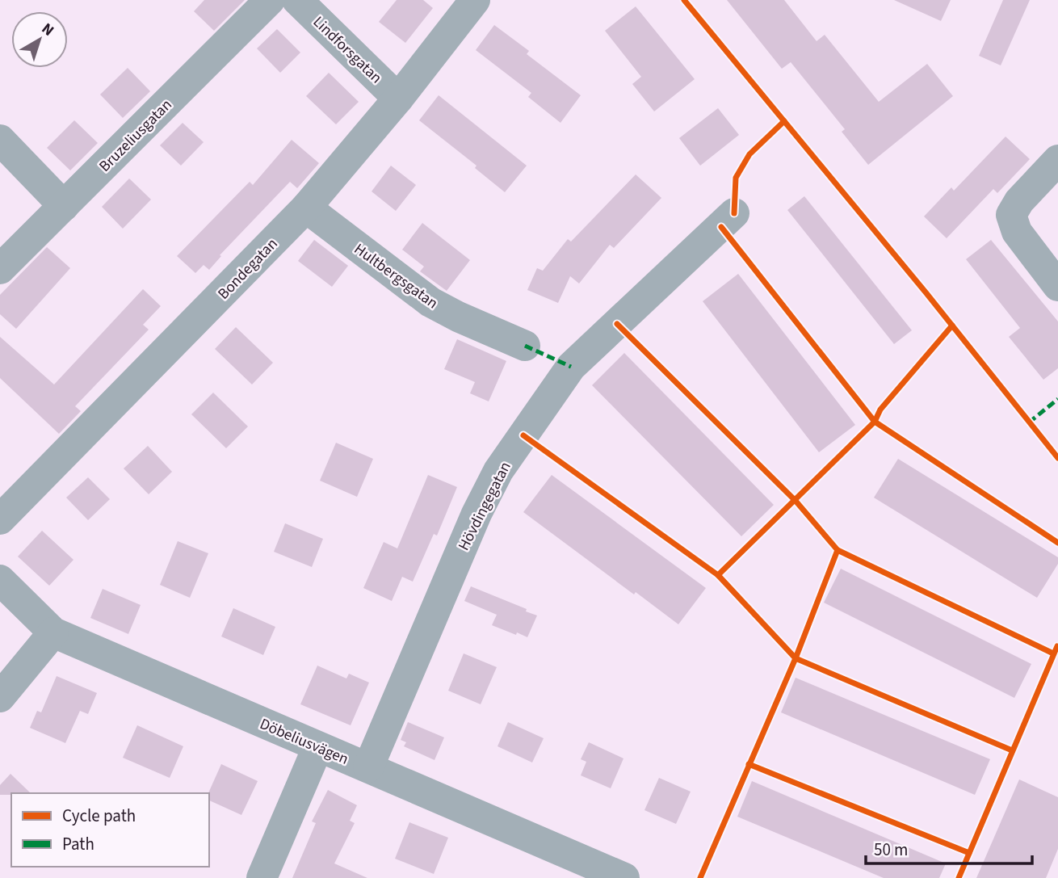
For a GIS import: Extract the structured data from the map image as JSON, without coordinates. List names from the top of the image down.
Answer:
{
  "streets": {
    "street": [
      "Lindforsgatan",
      "Bruzeliusgatan",
      "Bondegatan",
      "Hultbergsgatan",
      "Hövdingegatan",
      "Döbeliusvägen"
    ]
  },
  "crossings": [
    ["Lindforsgatan", "Bondegatan"],
    ["Bondegatan", "Hultbergsgatan"],
    ["Hövdingegatan", "Döbeliusvägen"]
  ],
  "legend": ["Cycle path", "Path"],
  "scale_bar": "50 m",
  "north": "top right"
}
